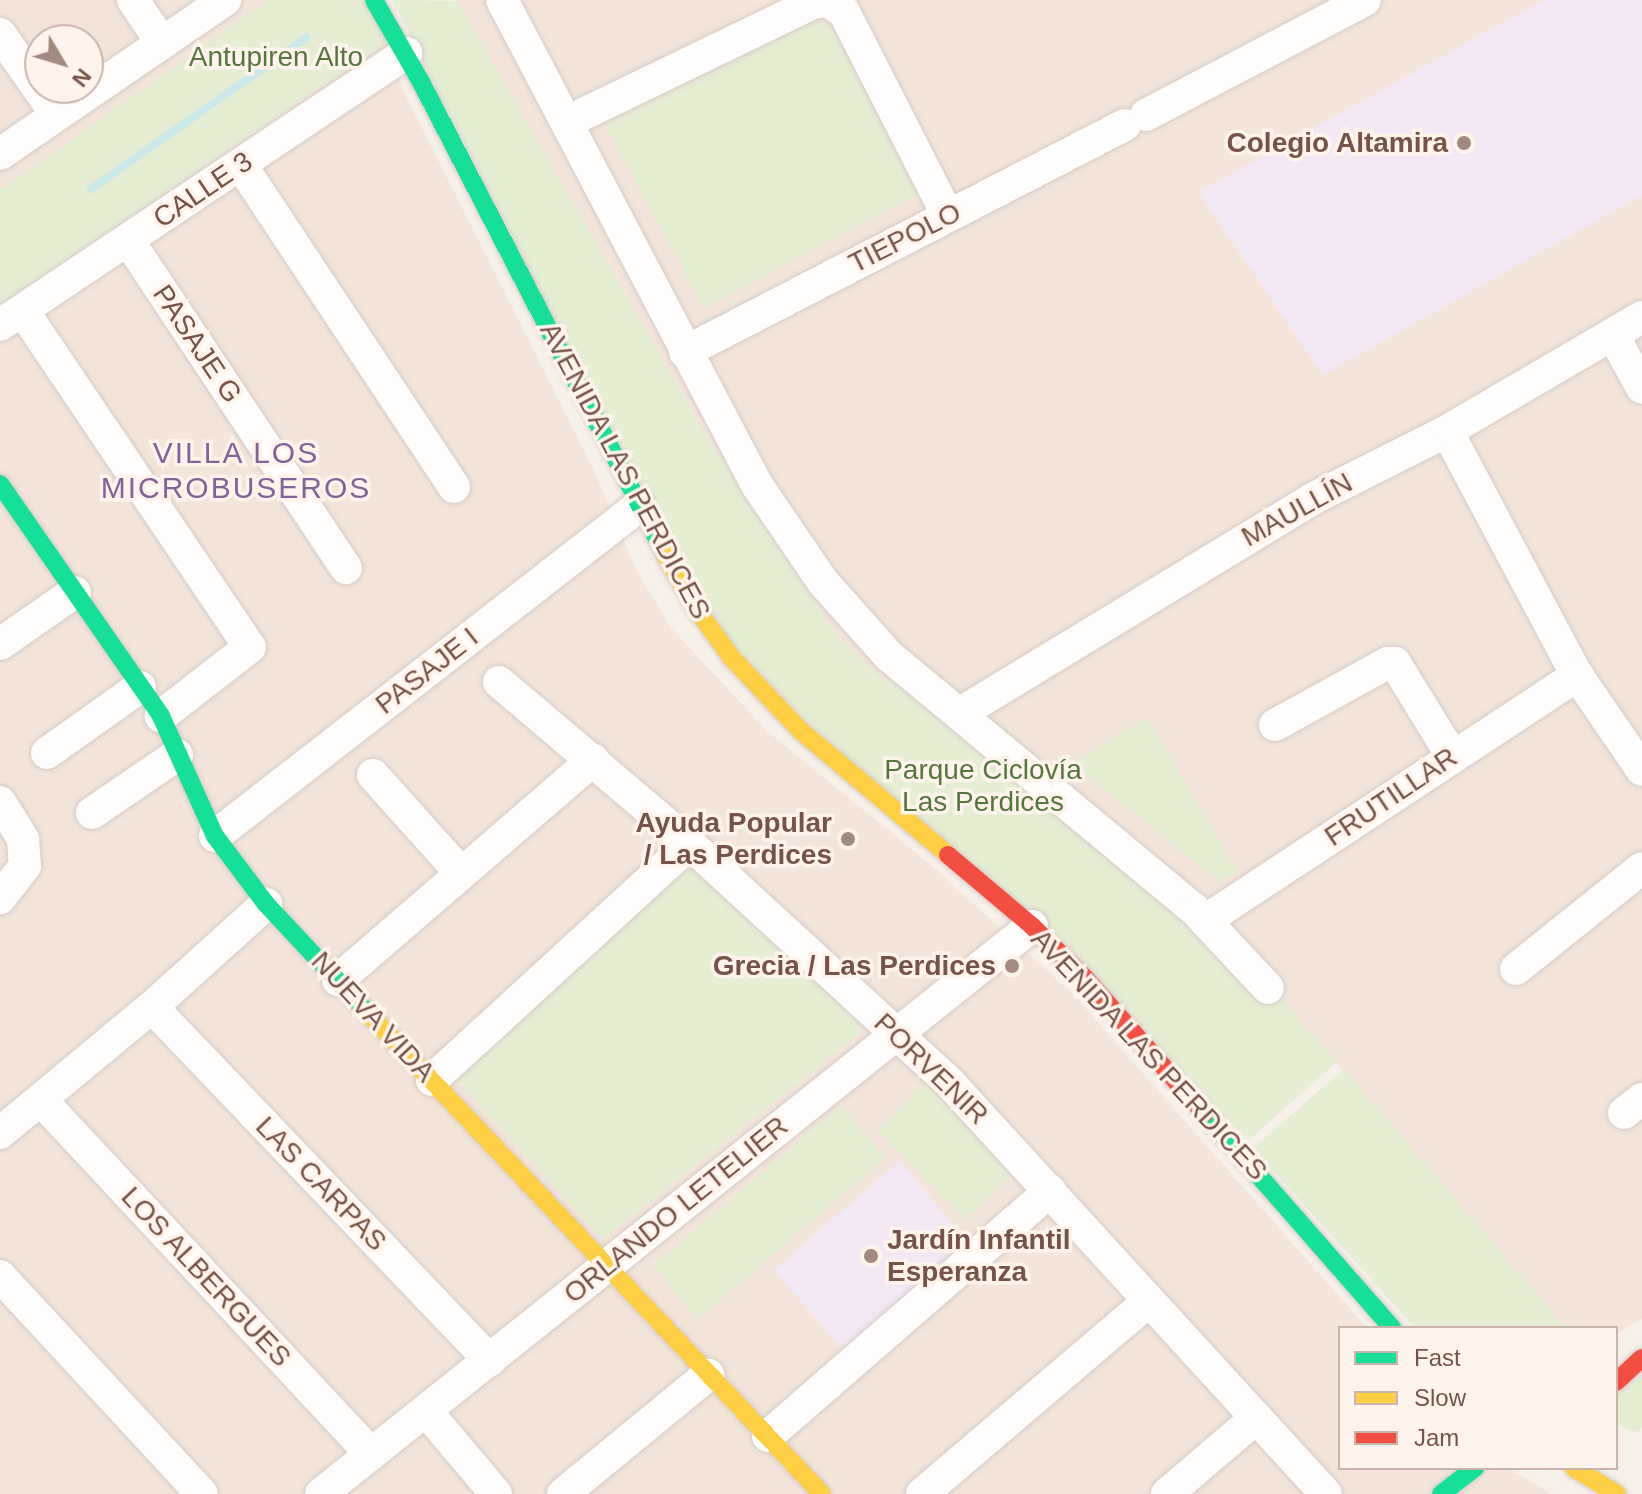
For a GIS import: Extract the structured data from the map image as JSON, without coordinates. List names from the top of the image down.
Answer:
{
  "streets": {
    "street": [
      "CALLE 3",
      "TIEPOLO",
      "PASAJE G",
      "AVENIDA LAS PERDICES",
      "MAULLÍN",
      "PASAJE I",
      "FRUTILLAR",
      "NUEVA VIDA",
      "PORVENIR",
      "LAS CARPAS",
      "ORLANDO LETELIER",
      "LOS ALBERGUES"
    ]
  },
  "crossings": [
    ["CALLE 3", "PASAJE G"],
    ["CALLE 3", "AVENIDA LAS PERDICES"],
    ["AVENIDA LAS PERDICES", "PASAJE I"],
    ["AVENIDA LAS PERDICES", "ORLANDO LETELIER"],
    ["PASAJE I", "NUEVA VIDA"],
    ["NUEVA VIDA", "ORLANDO LETELIER"],
    ["PORVENIR", "ORLANDO LETELIER"],
    ["LAS CARPAS", "ORLANDO LETELIER"],
    ["ORLANDO LETELIER", "LOS ALBERGUES"]
  ],
  "districts": ["VILLA LOS MICROBUSEROS"],
  "parks": ["Antupiren Alto", "Parque Ciclovía Las Perdices"],
  "places": [
    "Colegio Altamira",
    "Ayuda Popular / Las Perdices",
    "Grecia / Las Perdices",
    "Jardín Infantil Esperanza"
  ],
  "legend": ["Fast", "Slow", "Jam"],
  "north": "bottom right"
}
